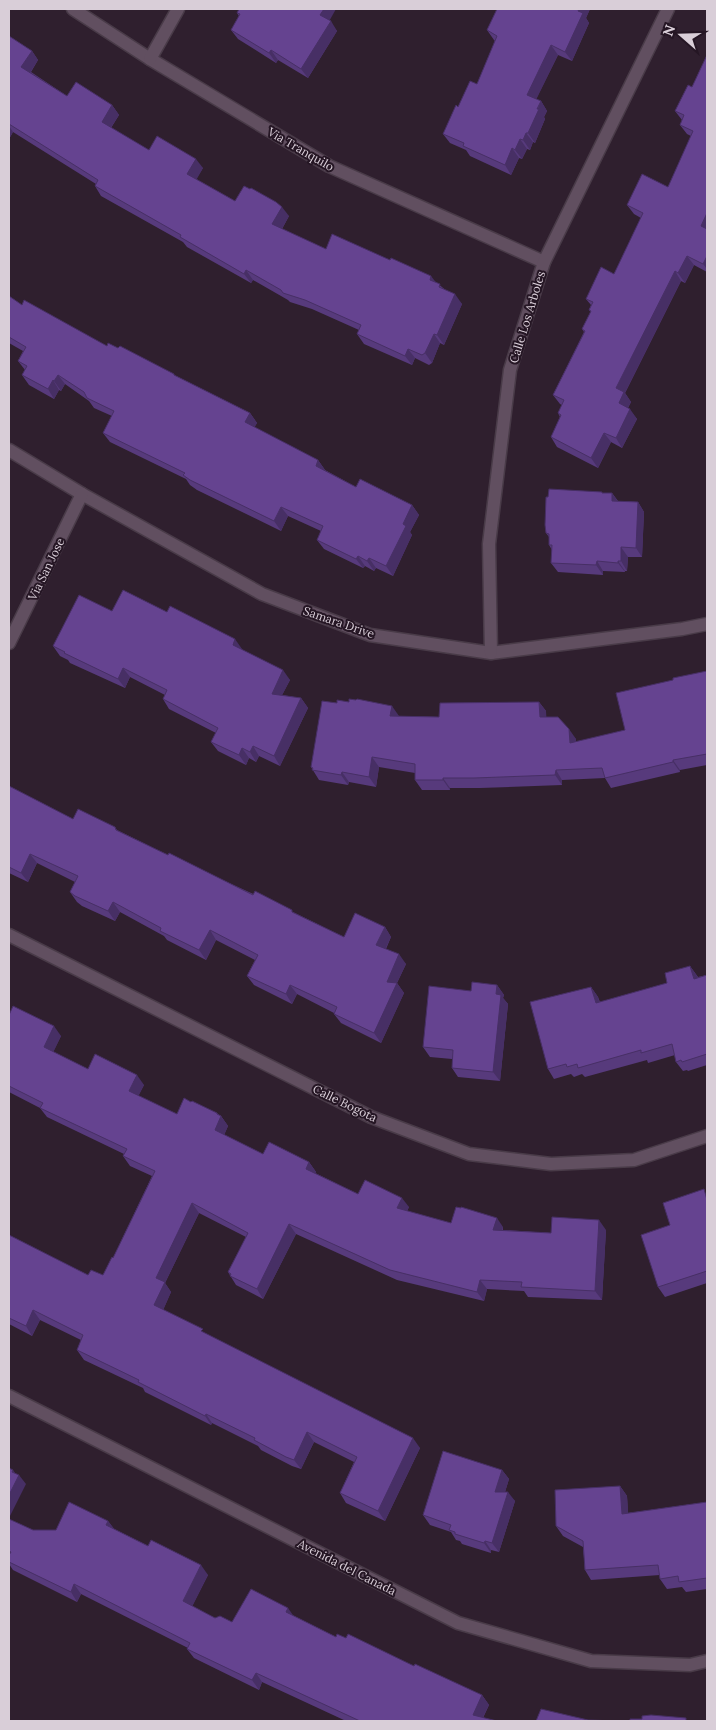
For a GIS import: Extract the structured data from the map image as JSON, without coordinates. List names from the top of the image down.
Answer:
{
  "streets": {
    "street": [
      "Via Tranquilo",
      "Calle Los Arboles",
      "Via San Jose",
      "Samara Drive",
      "Calle Bogota",
      "Avenida del Canada"
    ]
  },
  "crossings": [
    ["Via Tranquilo", "Calle Los Arboles"],
    ["Calle Los Arboles", "Samara Drive"],
    ["Via San Jose", "Samara Drive"]
  ],
  "north": "left"
}
